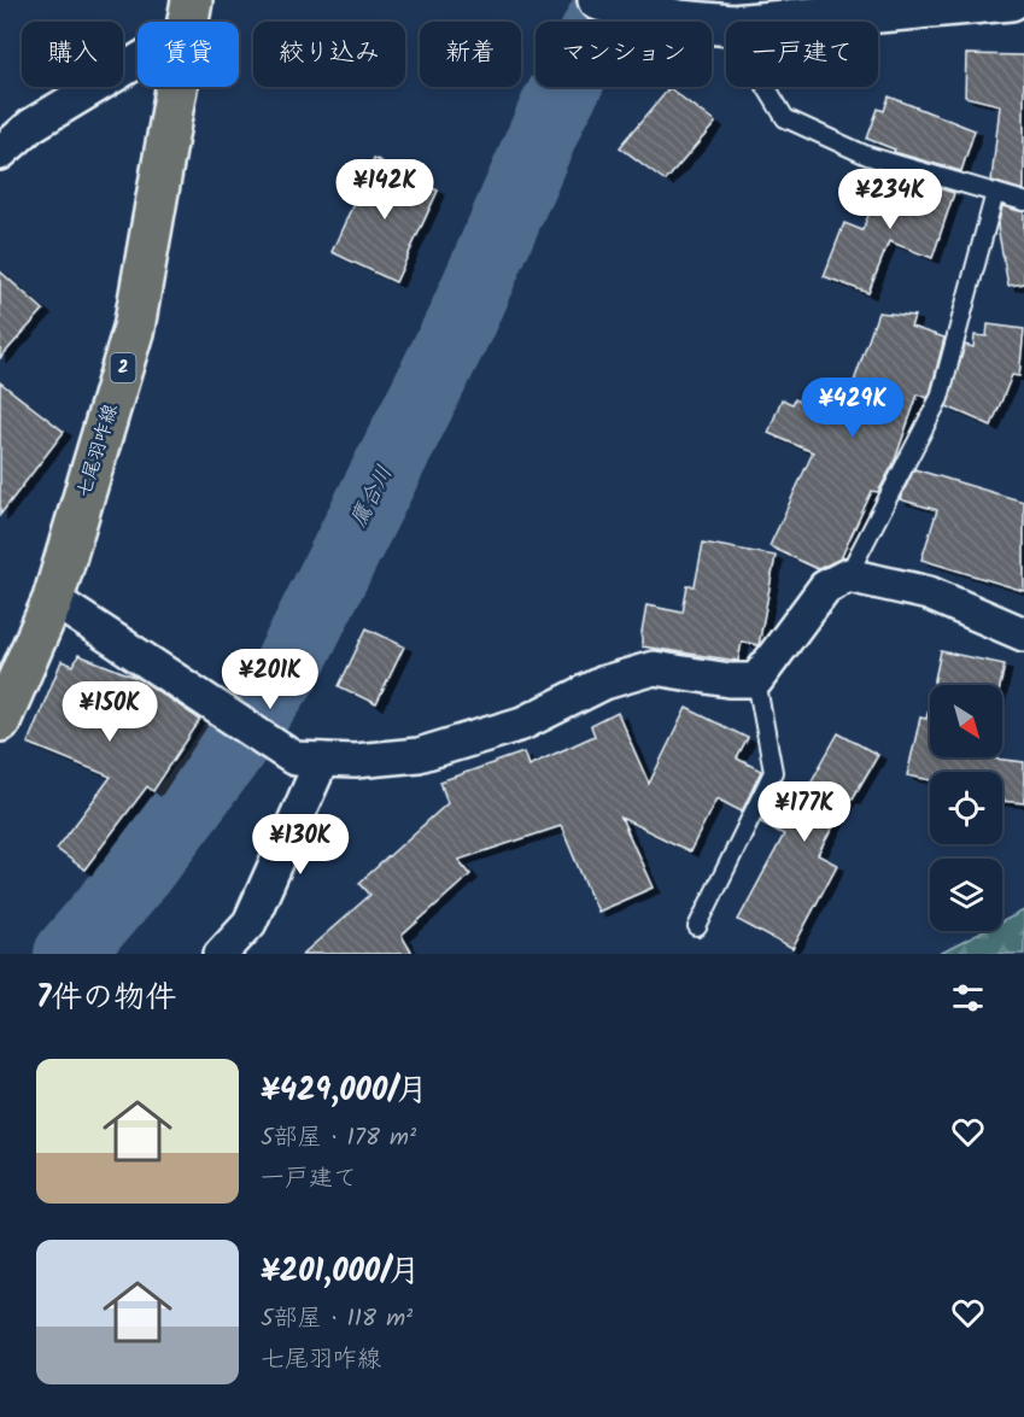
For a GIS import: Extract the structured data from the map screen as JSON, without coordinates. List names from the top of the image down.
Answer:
{
  "streets": {
    "main road": ["2", "七尾羽咋線"]
  },
  "water": ["鷹合川"],
  "north": "bottom right",
  "page": {
    "chip": [
      "購入",
      "賃貸",
      "絞り込み",
      "新着",
      "マンション",
      "一戸建て"
    ],
    "price": [
      "¥142K",
      "¥234K",
      "¥429K",
      "¥201K",
      "¥150K",
      "¥177K",
      "¥130K"
    ],
    "heading": "7件の物件",
    "list": [
      {
        "name": "¥429,000/月",
        "note": "5部屋 · 178 m² · 一戸建て"
      },
      {
        "name": "¥201,000/月",
        "note": "5部屋 · 118 m² · 七尾羽咋線"
      }
    ]
  }
}
